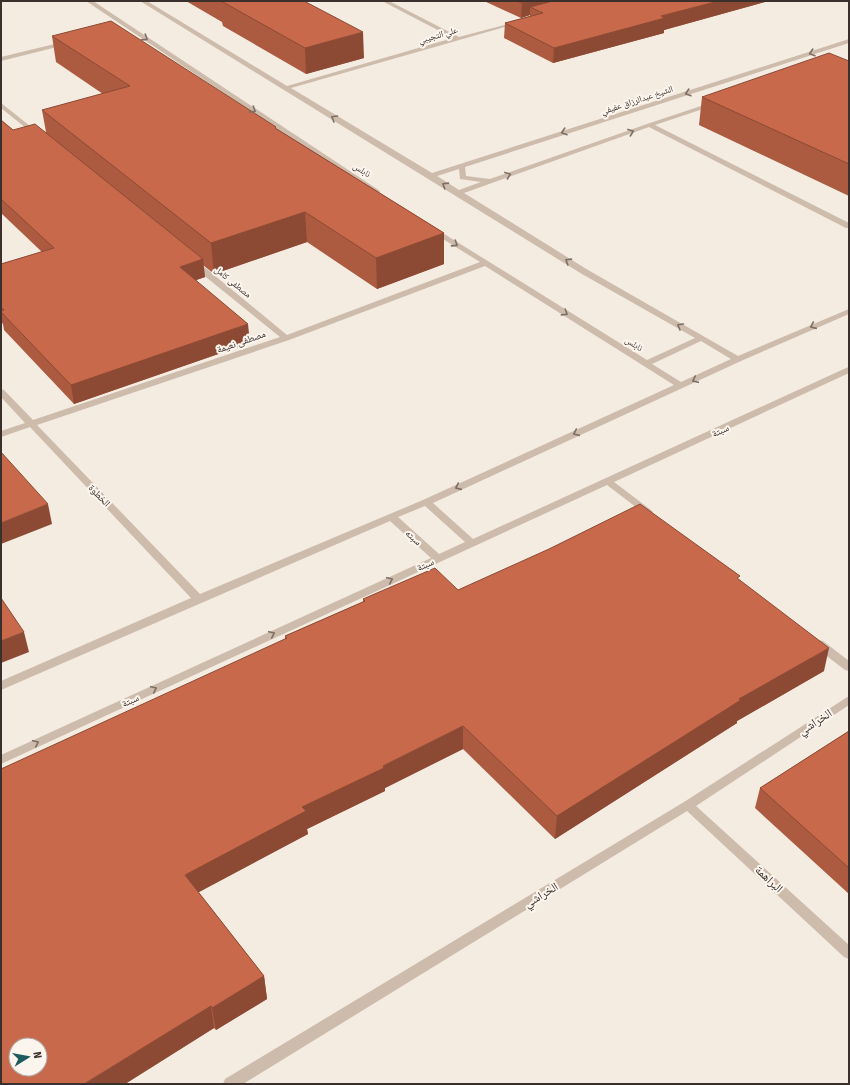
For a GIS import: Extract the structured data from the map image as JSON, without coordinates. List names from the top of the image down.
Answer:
{
  "streets": {
    "street": [
      "علي التجيبي",
      "الشيخ عبدالرزاق عفيفي",
      "نابلس",
      "مصطفى كامل",
      "مصطفى نعيمة",
      "سبتة",
      "الخطوة",
      "سبته",
      "الخراشي",
      "البراهمة"
    ]
  },
  "crossings": [
    ["نابلس", "مصطفى نعيمة"],
    ["مصطفى كامل", "مصطفى نعيمة"],
    ["مصطفى نعيمة", "الخطوة"],
    ["سبتة", "سبته"],
    ["الخراشي", "البراهمة"]
  ],
  "north": "right"
}
